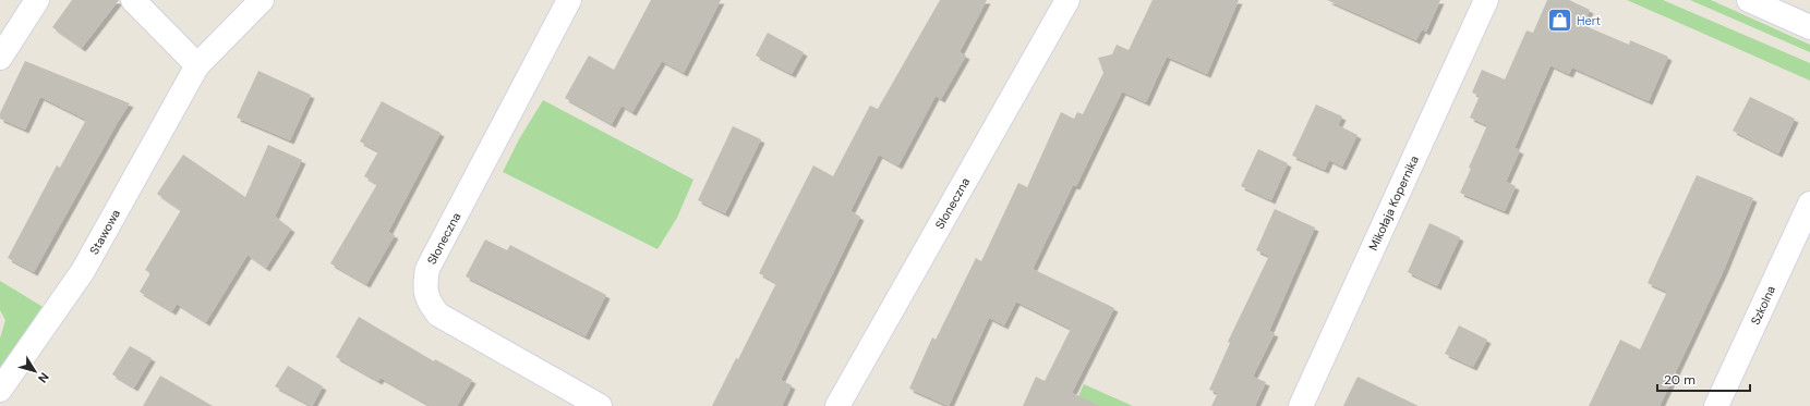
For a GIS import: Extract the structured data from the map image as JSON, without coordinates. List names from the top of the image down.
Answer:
{
  "streets": {
    "street": [
      "Słoneczna",
      "Mikołaja Kopernika",
      "Stawowa",
      "Szkolna"
    ]
  },
  "places": {
    "shop": ["Hert"]
  },
  "scale_bar": "20 m",
  "north": "bottom right"
}
